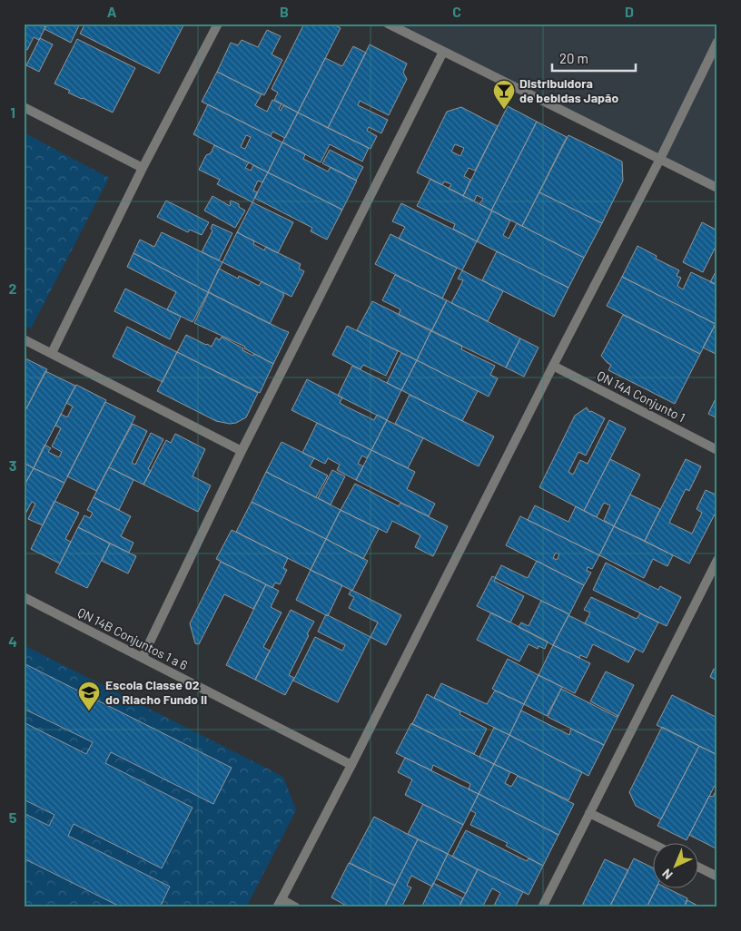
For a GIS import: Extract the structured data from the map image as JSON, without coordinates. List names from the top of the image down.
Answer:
{
  "streets": {
    "street": ["QN 14A Conjunto 1", "QN 14B Conjuntos 1 a 6"]
  },
  "places": {
    "bar": ["Distribuidora de bebidas Japão"],
    "school or university": ["Escola Classe 02 do Riacho Fundo II"]
  },
  "scale_bar": "20 m",
  "north": "bottom left",
  "grid": {
    "columns": [
      "A",
      "B",
      "C",
      "D"
    ],
    "rows": [
      "1",
      "2",
      "3",
      "4",
      "5"
    ]
  }
}
